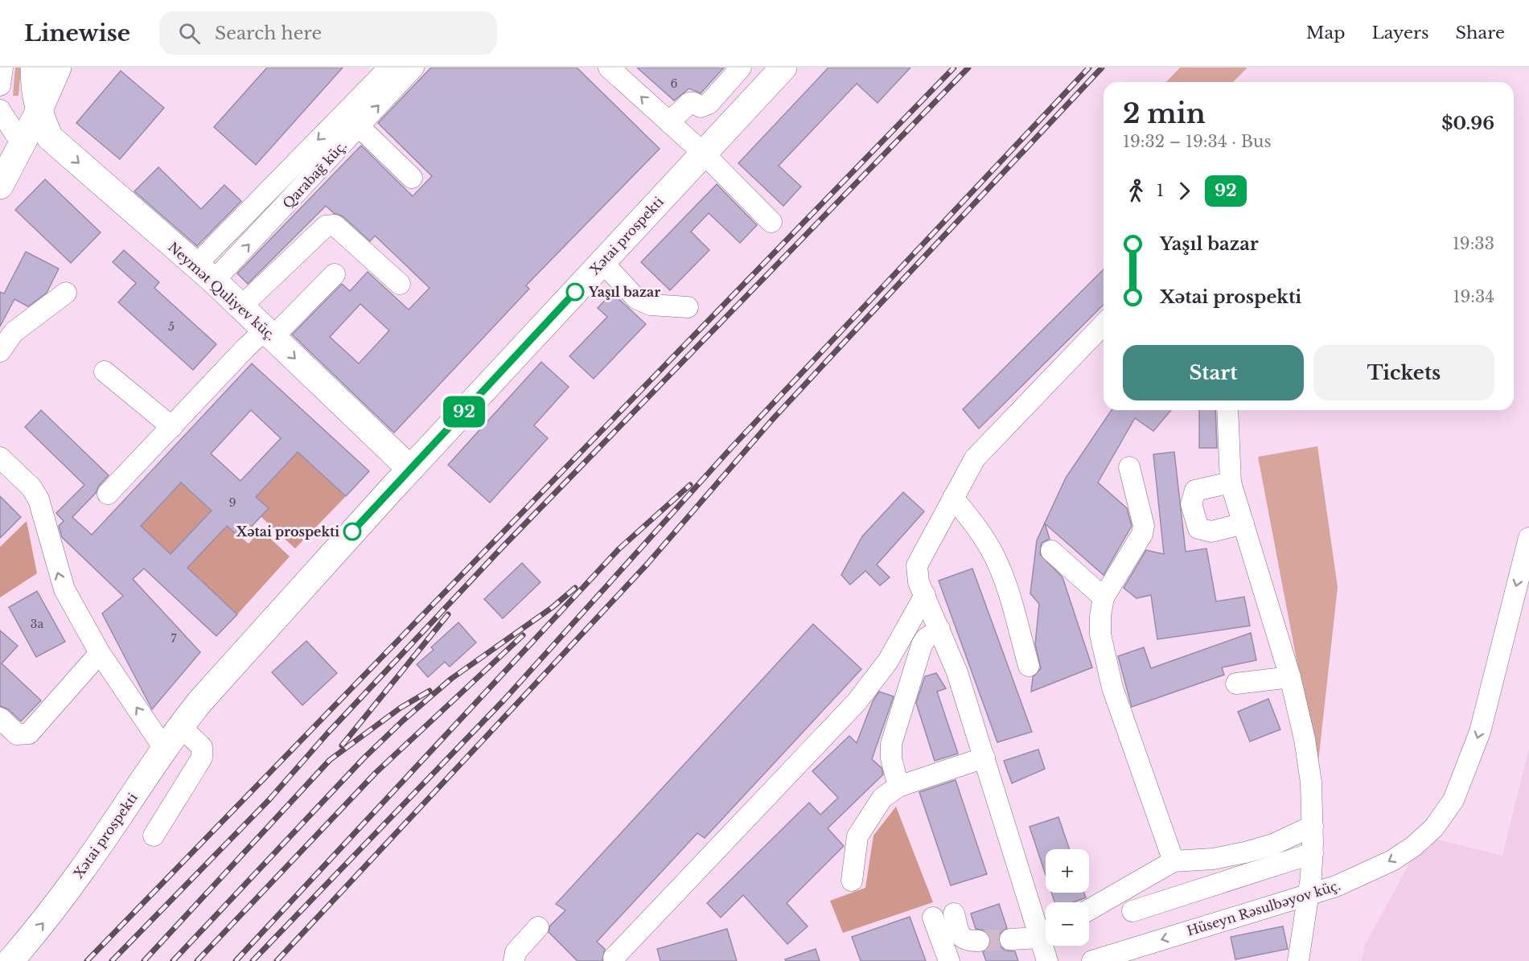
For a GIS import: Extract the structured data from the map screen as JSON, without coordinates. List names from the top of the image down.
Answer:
{
  "streets": {
    "main road": ["Xətai prospekti", "Neymət Quliyev küç."],
    "street": ["Qarabağ küç.", "Hüseyn Rəsulbəyov küç."]
  },
  "crossings": [
    ["Qarabağ küç.", "Neymət Quliyev küç."],
    ["Xətai prospekti", "Neymət Quliyev küç."]
  ],
  "one_way": ["Neymət Quliyev küç.", "Hüseyn Rəsulbəyov küç."],
  "places": ["Yaşıl bazar", "Xətai prospekti"],
  "lines": ["bus line 92"],
  "house_numbers": [
    "6",
    "5",
    "9",
    "3a",
    "7"
  ],
  "page": {
    "header": "Linewise",
    "search": "Search here",
    "nav": ["Map", "Layers", "Share"],
    "on_map": "92",
    "heading": ["2 min", "19:32 – 19:34 · Bus", "$0.96"],
    "legs": ["1", "92"],
    "list": [
      {
        "name": "Yaşıl bazar",
        "value": "19:33"
      },
      {
        "name": "Xətai prospekti",
        "value": "19:34"
      }
    ],
    "buttons": ["Start", "Tickets"],
    "map_buttons": ["+", "−"]
  }
}
